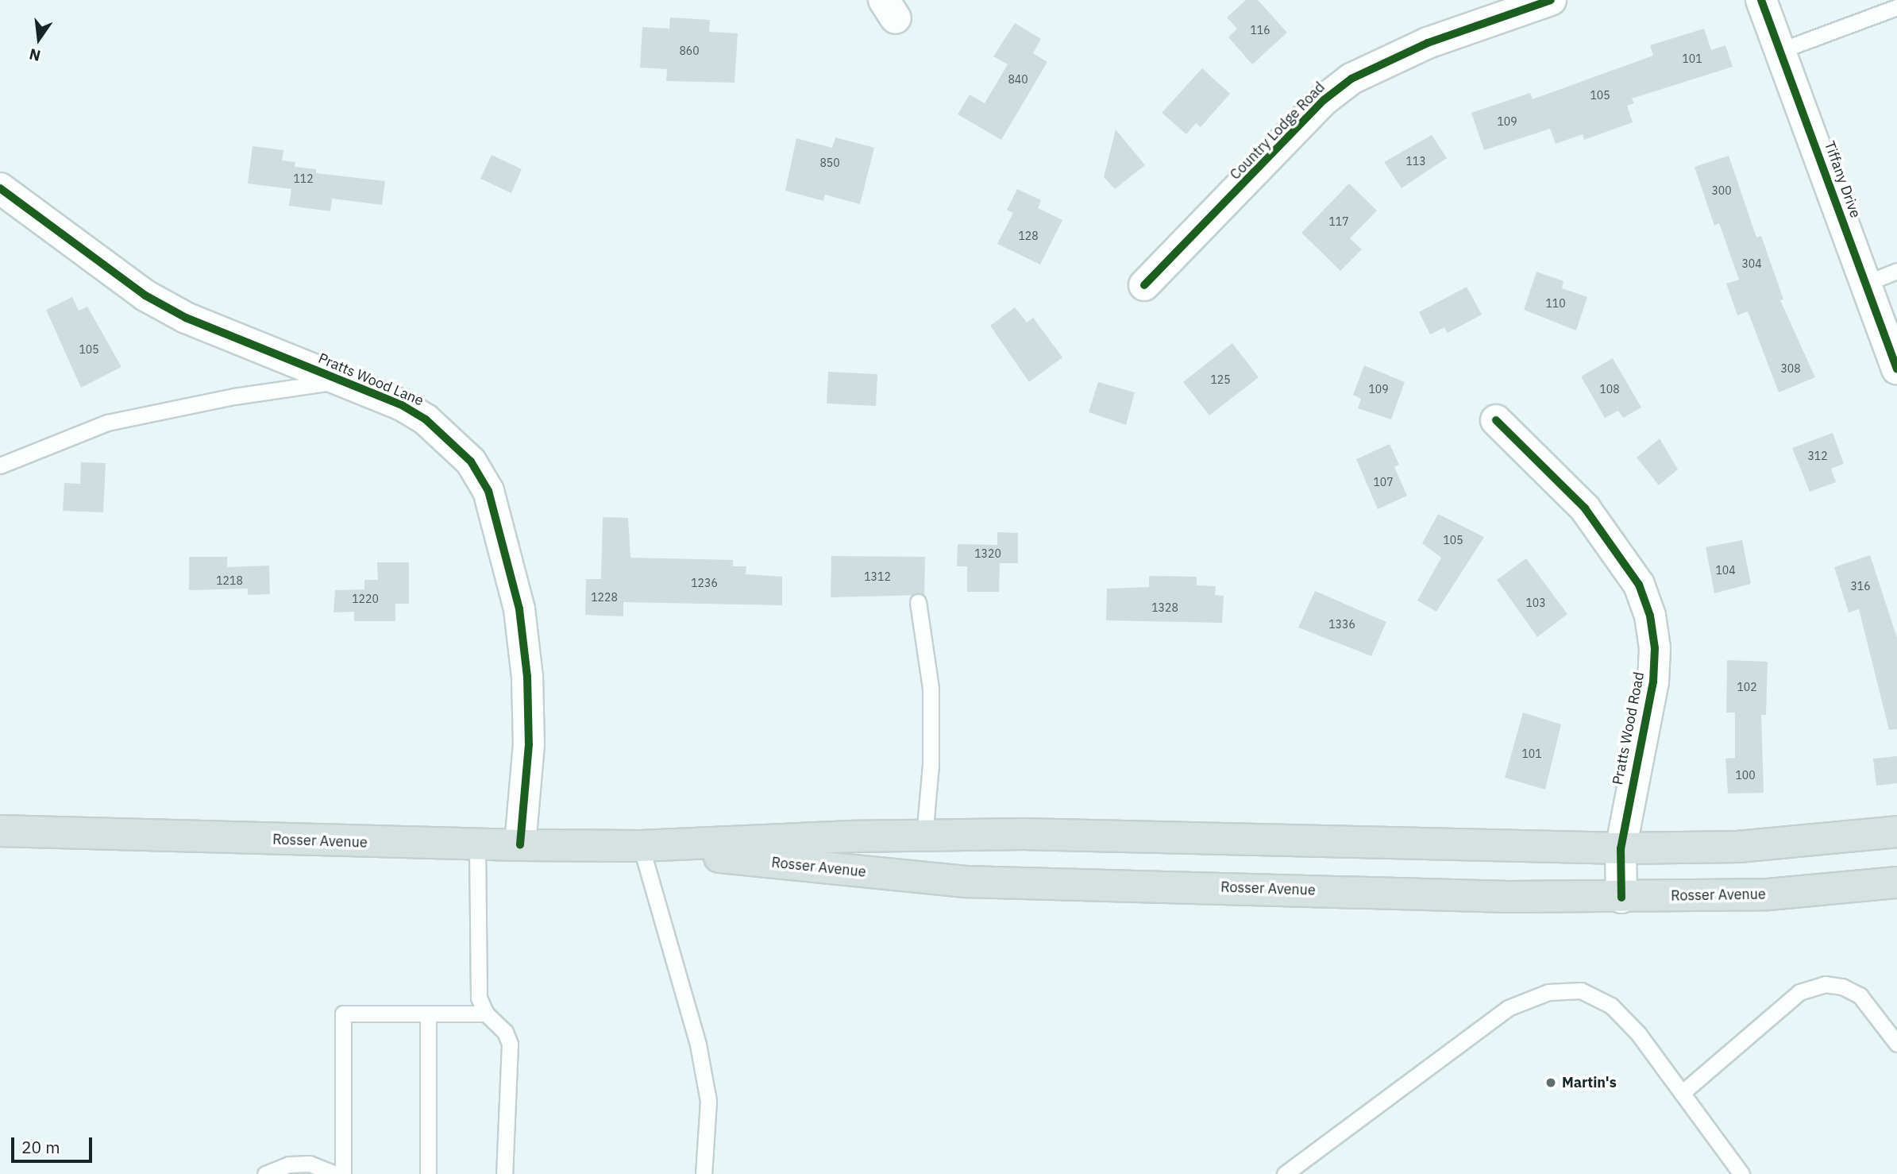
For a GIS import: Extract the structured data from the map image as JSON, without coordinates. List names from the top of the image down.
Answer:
{
  "streets": {
    "main road": ["Rosser Avenue"],
    "street": [
      "Country Lodge Road",
      "Tiffany Drive",
      "Pratts Wood Lane",
      "Pratts Wood Road"
    ]
  },
  "crossings": [
    ["Pratts Wood Lane", "Rosser Avenue"],
    ["Pratts Wood Road", "Rosser Avenue"]
  ],
  "places": ["Martin's"],
  "house_numbers": [
    "116",
    "860",
    "101",
    "840",
    "105",
    "109",
    "113",
    "850",
    "112",
    "300",
    "117",
    "128",
    "304",
    "110",
    "105",
    "308",
    "125",
    "109",
    "108",
    "312",
    "107",
    "105",
    "1320",
    "104",
    "1312",
    "1218",
    "1236",
    "316",
    "1228",
    "1220",
    "103",
    "1328",
    "1336",
    "102",
    "101",
    "100"
  ],
  "scale_bar": "20 m",
  "north": "bottom"
}
